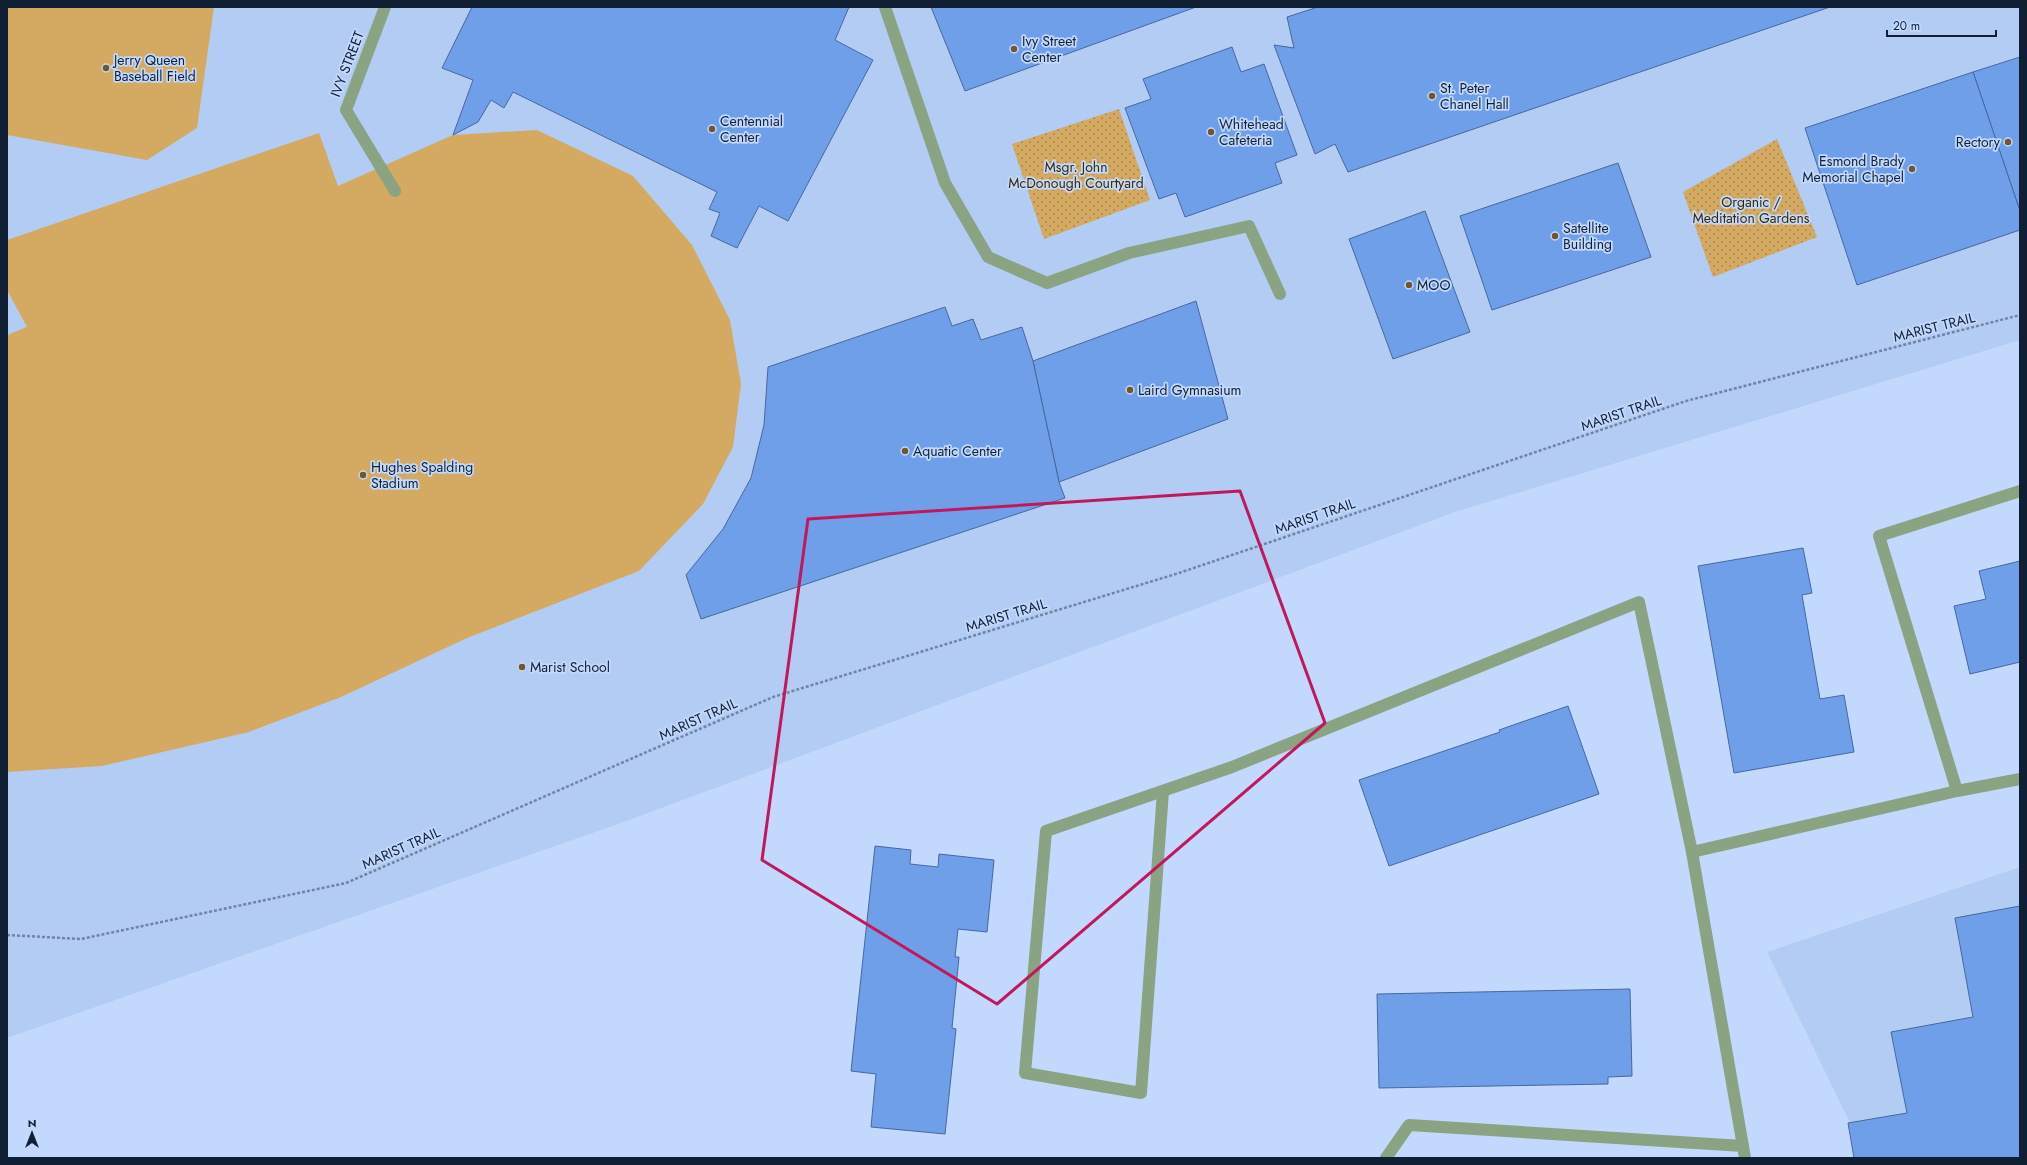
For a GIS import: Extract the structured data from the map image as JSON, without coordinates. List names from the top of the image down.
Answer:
{
  "streets": {
    "street": ["IVY STREET"],
    "path": ["MARIST TRAIL"]
  },
  "parks": ["Msgr. John McDonough Courtyard", "Organic / Meditation Gardens"],
  "places": [
    "Ivy Street Center",
    "Jerry Queen Baseball Field",
    "St. Peter Chanel Hall",
    "Centennial Center",
    "Whitehead Cafeteria",
    "Rectory",
    "Esmond Brady Memorial Chapel",
    "Satellite Building",
    "MOO",
    "Laird Gymnasium",
    "Aquatic Center",
    "Hughes Spalding Stadium",
    "Marist School"
  ],
  "scale_bar": "20 m",
  "north": "top"
}
